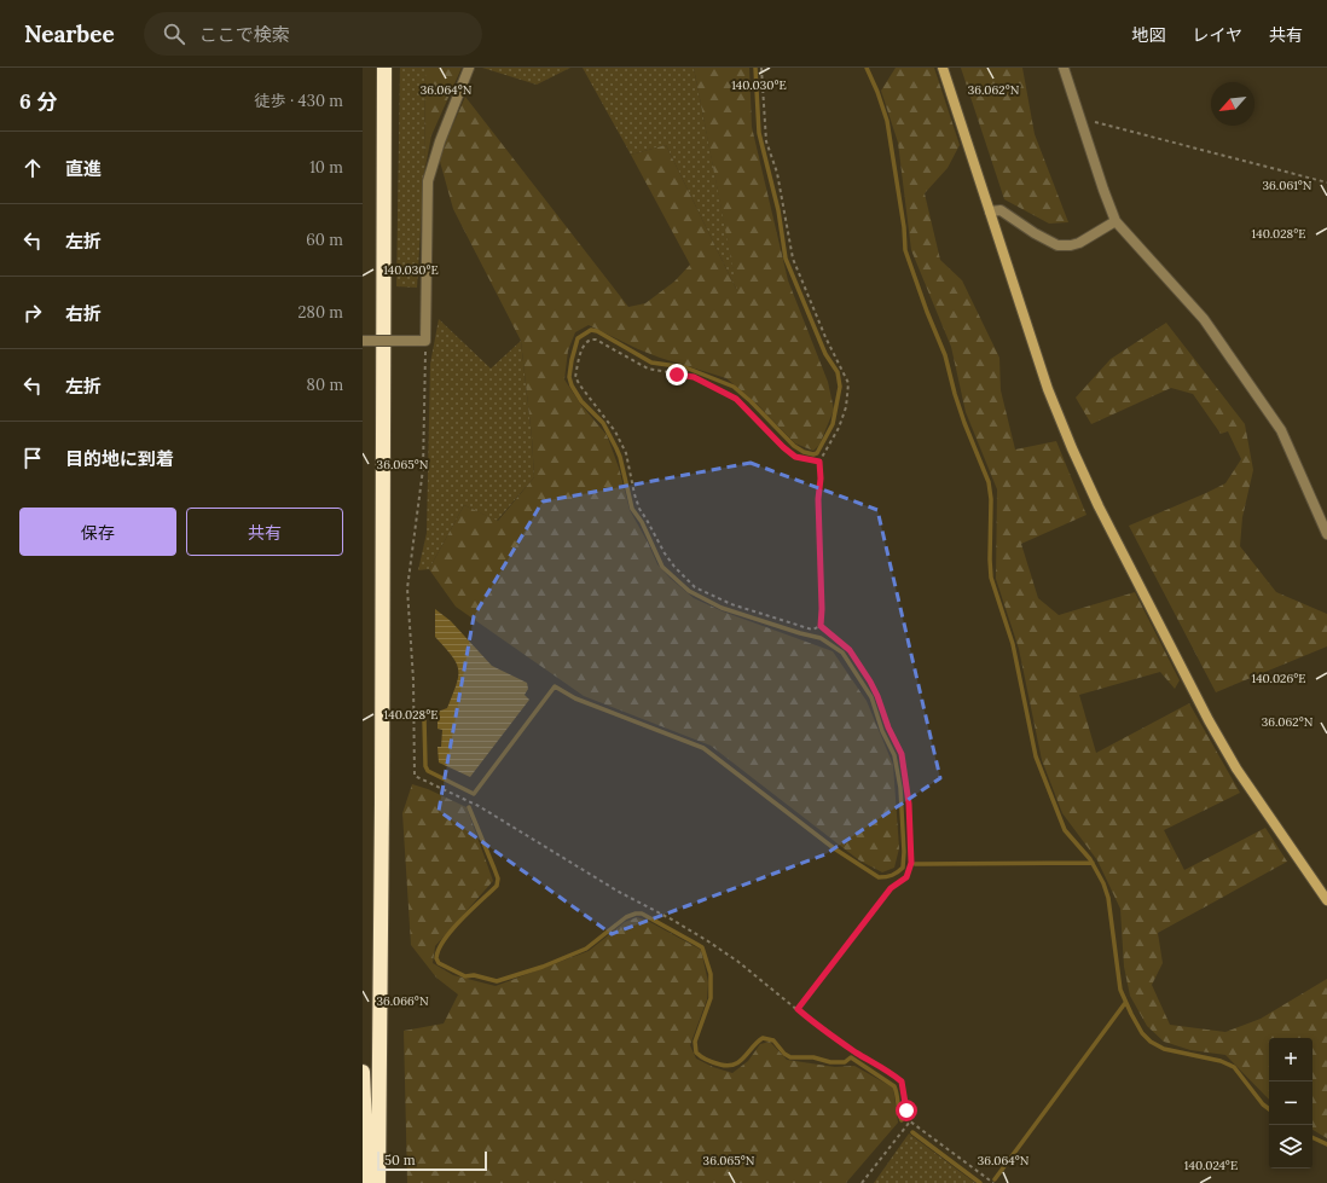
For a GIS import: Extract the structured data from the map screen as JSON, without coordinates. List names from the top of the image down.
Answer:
{
  "scale_bar": "50 m",
  "north": "bottom left",
  "page": {
    "header": "Nearbee",
    "search": "ここで検索",
    "nav": ["地図", "レイヤ", "共有"],
    "heading": ["6 分", "徒歩 · 430 m"],
    "list": [
      ["直進", "10 m"],
      ["左折", "60 m"],
      ["右折", "280 m"],
      ["左折", "80 m"],
      "目的地に到着"
    ],
    "buttons": ["保存", "共有"],
    "map_buttons": ["+", "−"],
    "scale": "50 m"
  },
  "coordinates": [
    "140.030°E",
    "36.064°N",
    "36.062°N",
    "36.061°N",
    "140.028°E",
    "36.065°N",
    "140.026°E",
    "36.066°N",
    "140.024°E"
  ]
}
